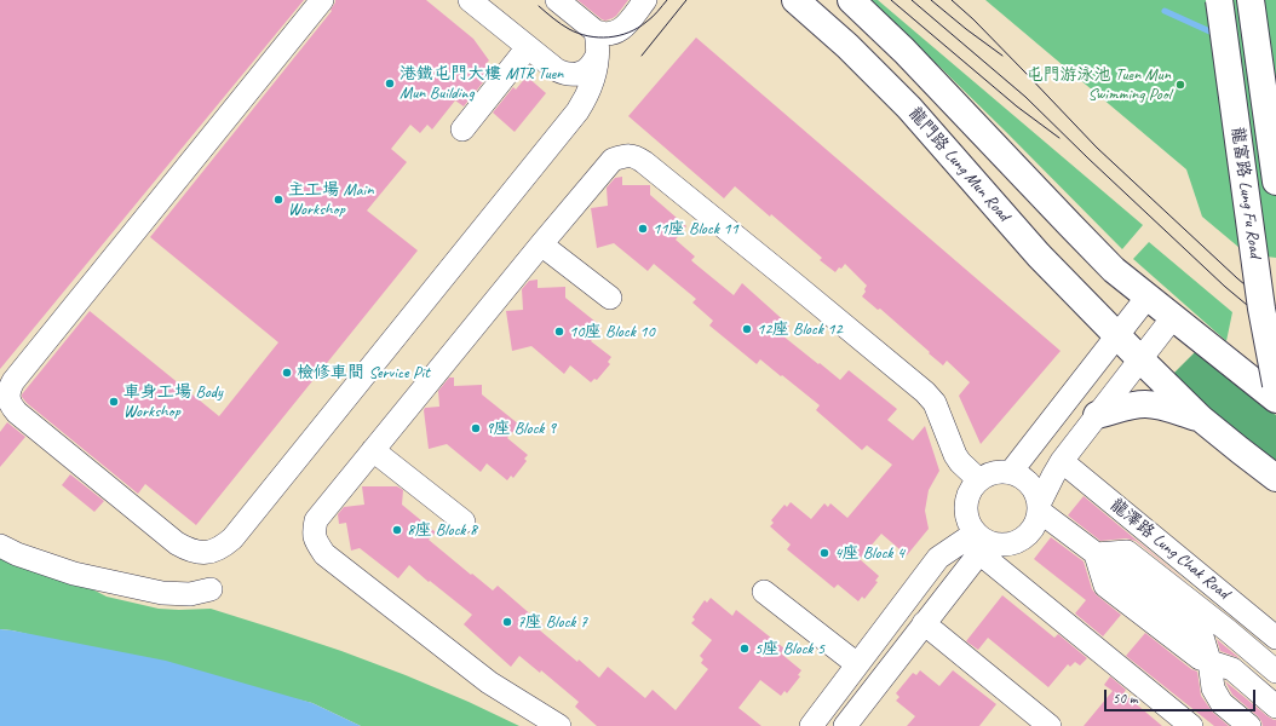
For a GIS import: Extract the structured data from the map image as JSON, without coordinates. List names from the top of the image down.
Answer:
{
  "streets": {
    "main road": ["龍門路 Lung Mun Road", "龍富路 Lung Fu Road"],
    "street": ["龍澤路 Lung Chak Road"]
  },
  "places": [
    "港鐵屯門大樓 MTR Tuen Mun Building",
    "屯門游泳池 Tuen Mun Swimming Pool",
    "主工場 Main Workshop",
    "11座 Block 11",
    "12座 Block 12",
    "10座 Block 10",
    "檢修車間 Service Pit",
    "車身工場 Body Workshop",
    "9座 Block 9",
    "8座 Block 8",
    "4座 Block 4",
    "7座 Block 7",
    "5座 Block 5"
  ],
  "scale_bar": "50 m"
}
